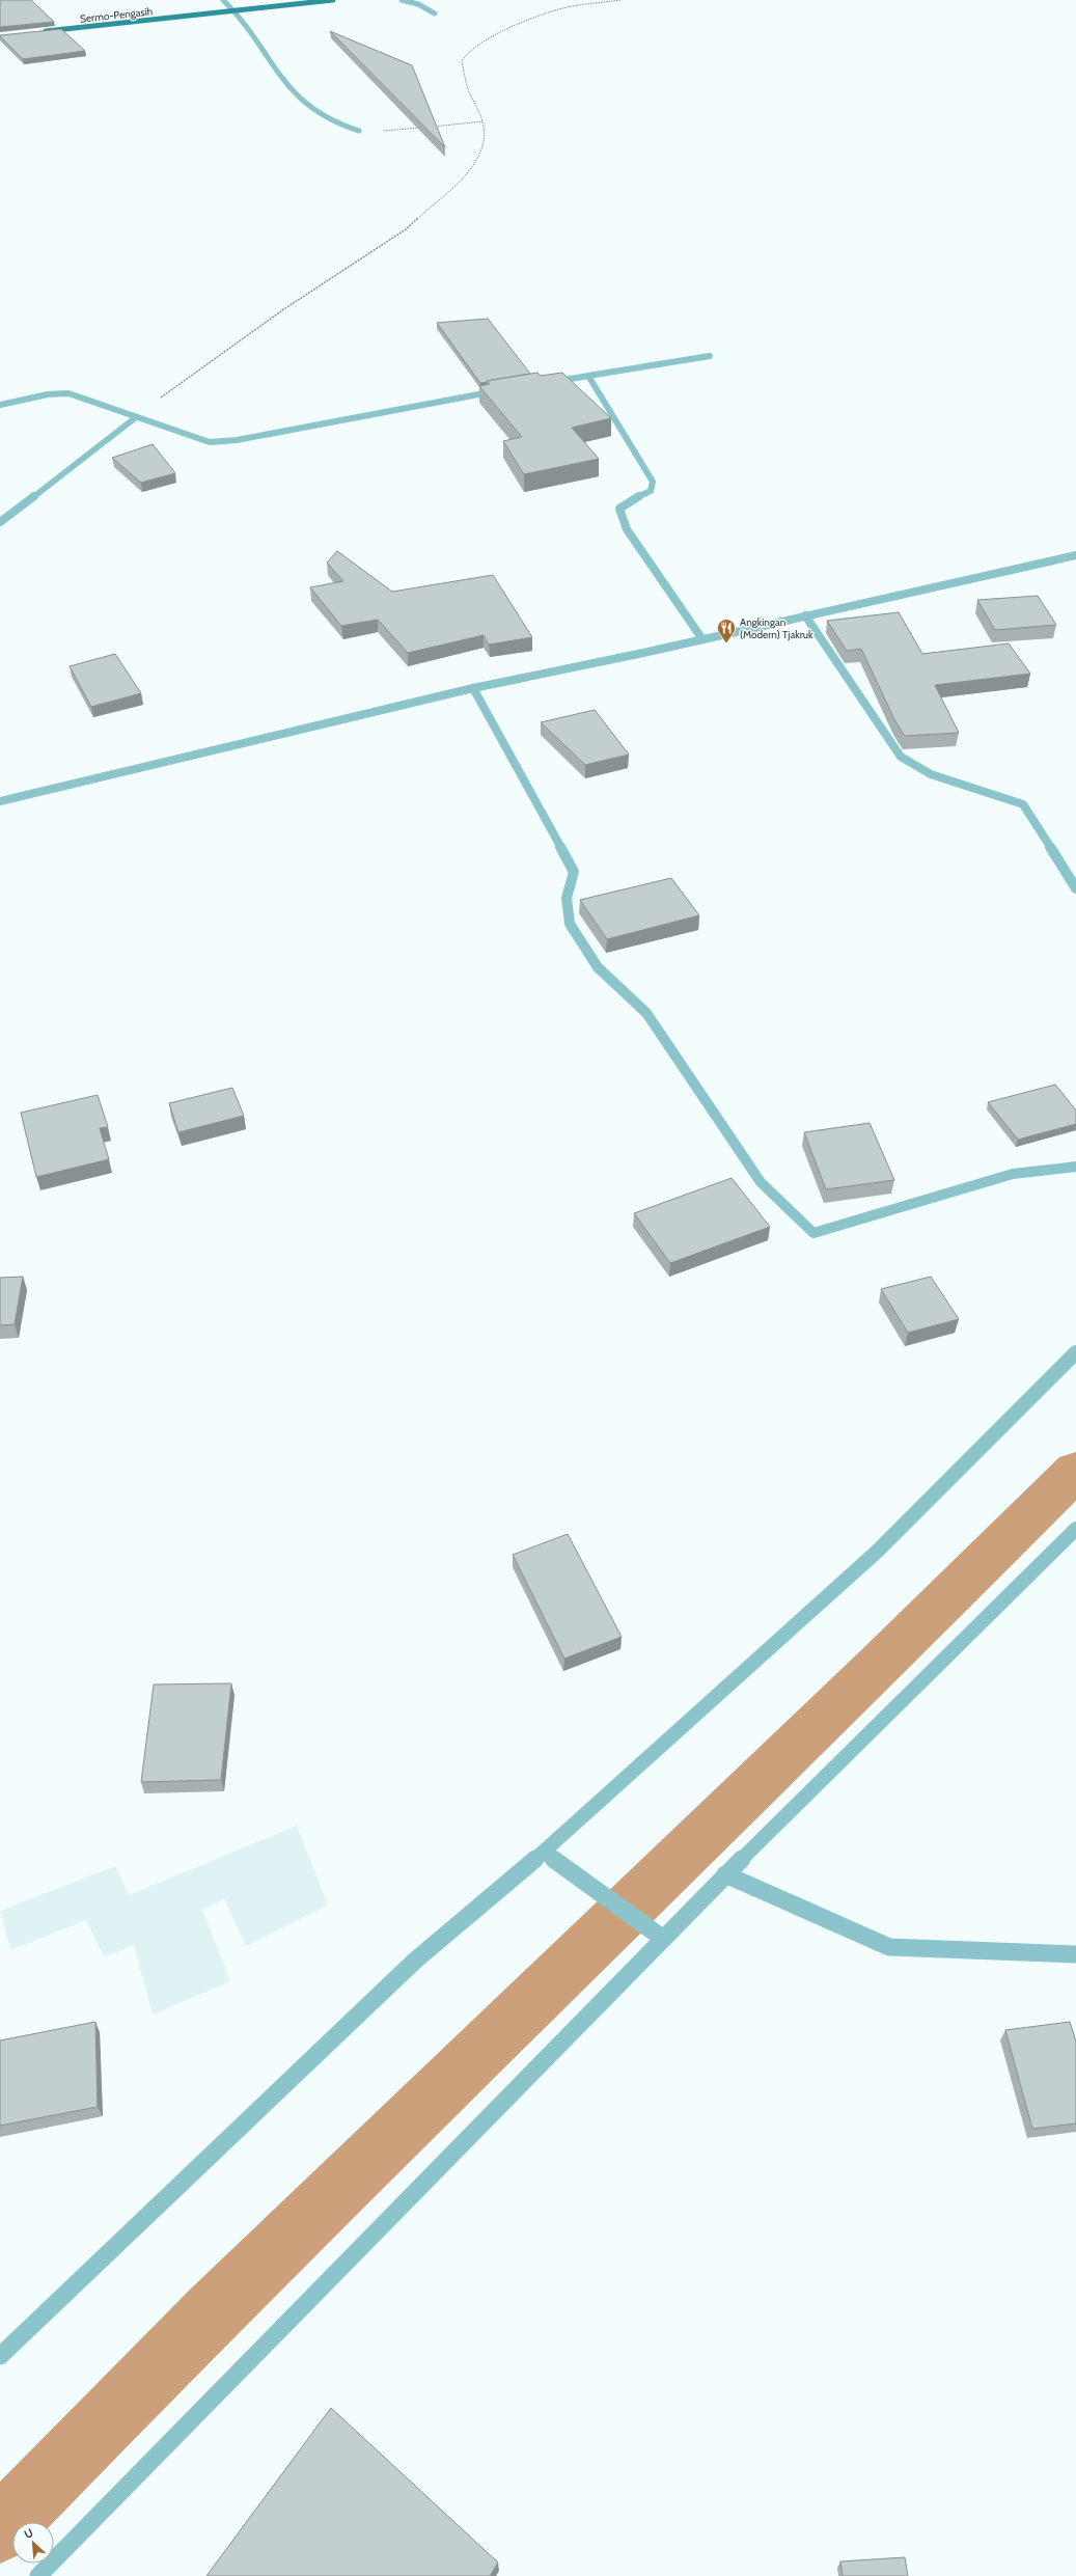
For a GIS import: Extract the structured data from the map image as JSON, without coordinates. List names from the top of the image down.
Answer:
{
  "streets": {
    "main road": ["Sermo-Pengasih"]
  },
  "places": {
    "restaurant": ["Angkingan (Modern) Tjakruk"]
  },
  "north": "top left"
}
